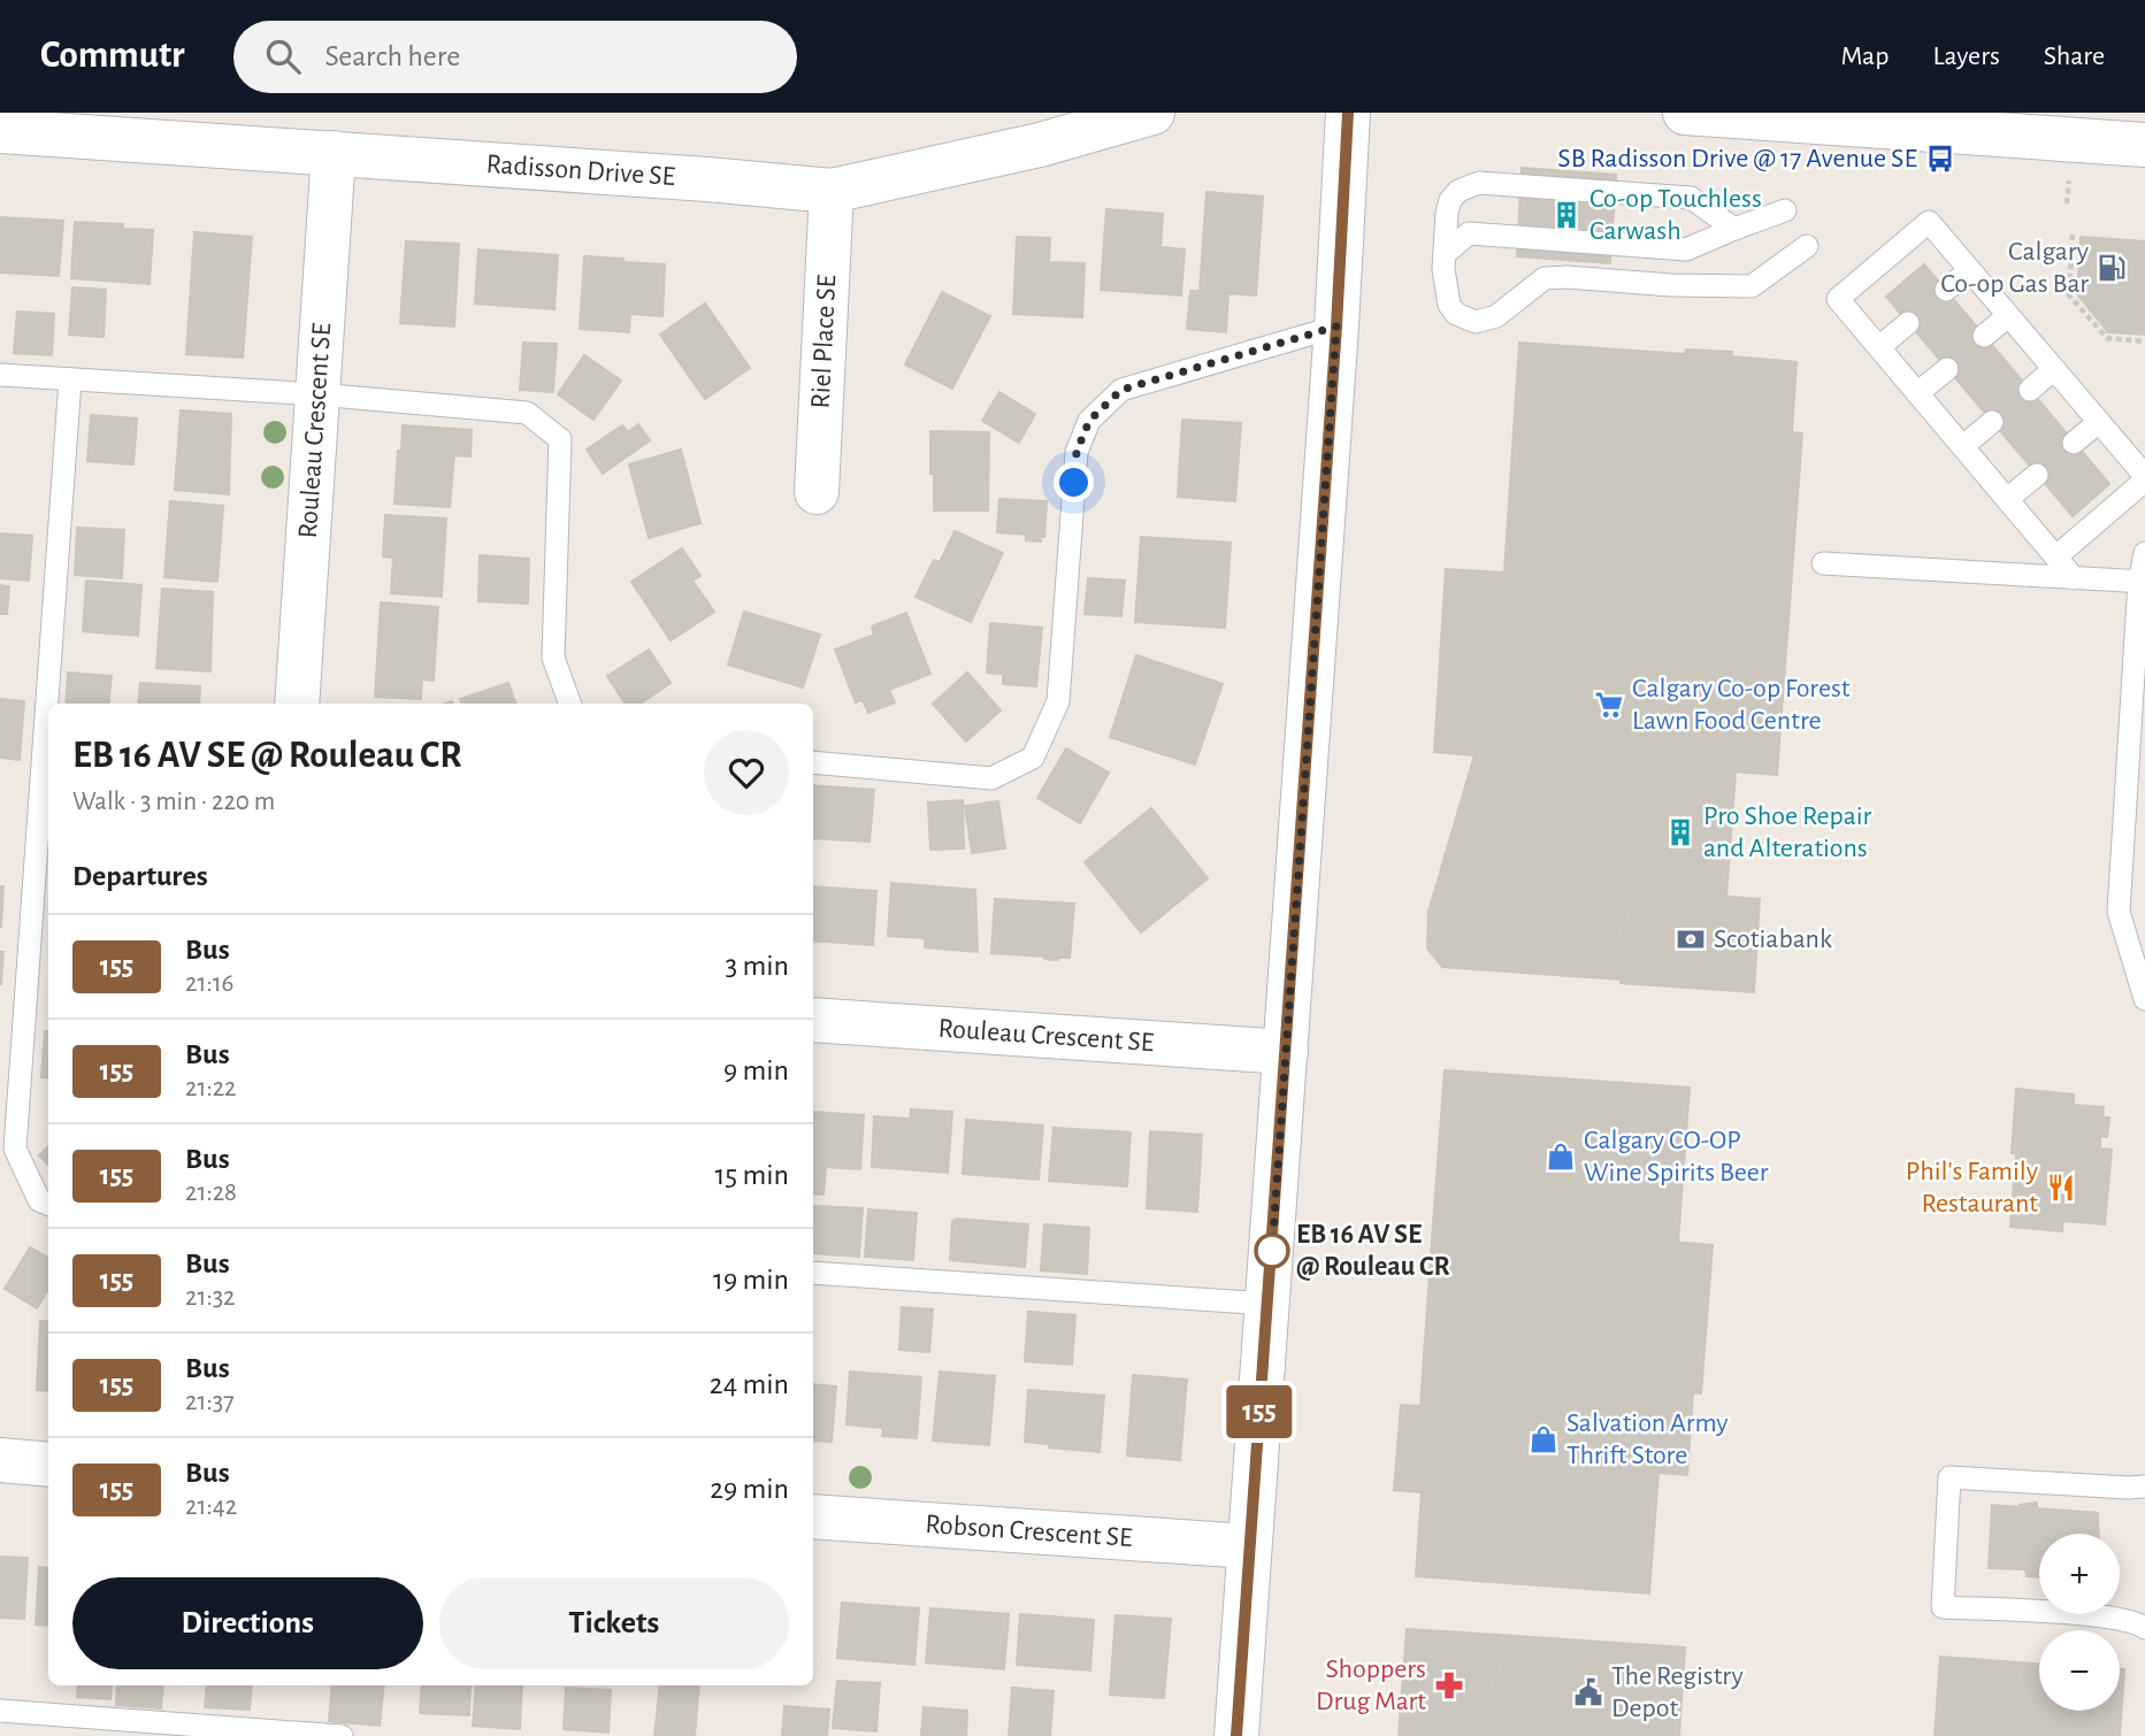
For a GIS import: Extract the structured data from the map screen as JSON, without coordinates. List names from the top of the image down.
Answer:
{
  "streets": {
    "street": [
      "Radisson Drive SE",
      "Riel Place SE",
      "Rouleau Crescent SE",
      "Robson Crescent SE"
    ]
  },
  "crossings": [
    ["Radisson Drive SE", "Riel Place SE"],
    ["Radisson Drive SE", "Rouleau Crescent SE"]
  ],
  "places": {
    "bus stop": ["SB Radisson Drive @ 17 Avenue SE"],
    "building": ["Co-op Touchless Carwash", "Pro Shoe Repair and Alterations"],
    "fuel station": ["Calgary Co-op Gas Bar"],
    "supermarket": ["Calgary Co-op Forest Lawn Food Centre"],
    "bank": ["Scotiabank"],
    "shop": ["Calgary CO-OP Wine Spirits Beer", "Salvation Army Thrift Store"],
    "restaurant": ["Phil's Family Restaurant"],
    "other": ["EB 16 AV SE @ Rouleau CR"],
    "pharmacy": ["Shoppers Drug Mart"],
    "public building": ["The Registry Depot"]
  },
  "lines": ["bus line 155"],
  "page": {
    "header": "Commutr",
    "search": "Search here",
    "nav": ["Map", "Layers", "Share"],
    "on_map": "155",
    "heading": [
      ["EB 16 AV SE @ Rouleau CR", "Walk · 3 min · 220 m"],
      "Departures"
    ],
    "list": [
      {
        "mark": "155",
        "name": "Bus",
        "note": "21:16",
        "value": "3 min"
      },
      {
        "mark": "155",
        "name": "Bus",
        "note": "21:22",
        "value": "9 min"
      },
      {
        "mark": "155",
        "name": "Bus",
        "note": "21:28",
        "value": "15 min"
      },
      {
        "mark": "155",
        "name": "Bus",
        "note": "21:32",
        "value": "19 min"
      },
      {
        "mark": "155",
        "name": "Bus",
        "note": "21:37",
        "value": "24 min"
      },
      {
        "mark": "155",
        "name": "Bus",
        "note": "21:42",
        "value": "29 min"
      }
    ],
    "map_buttons": ["+", "−"],
    "buttons": ["Directions", "Tickets"]
  }
}
